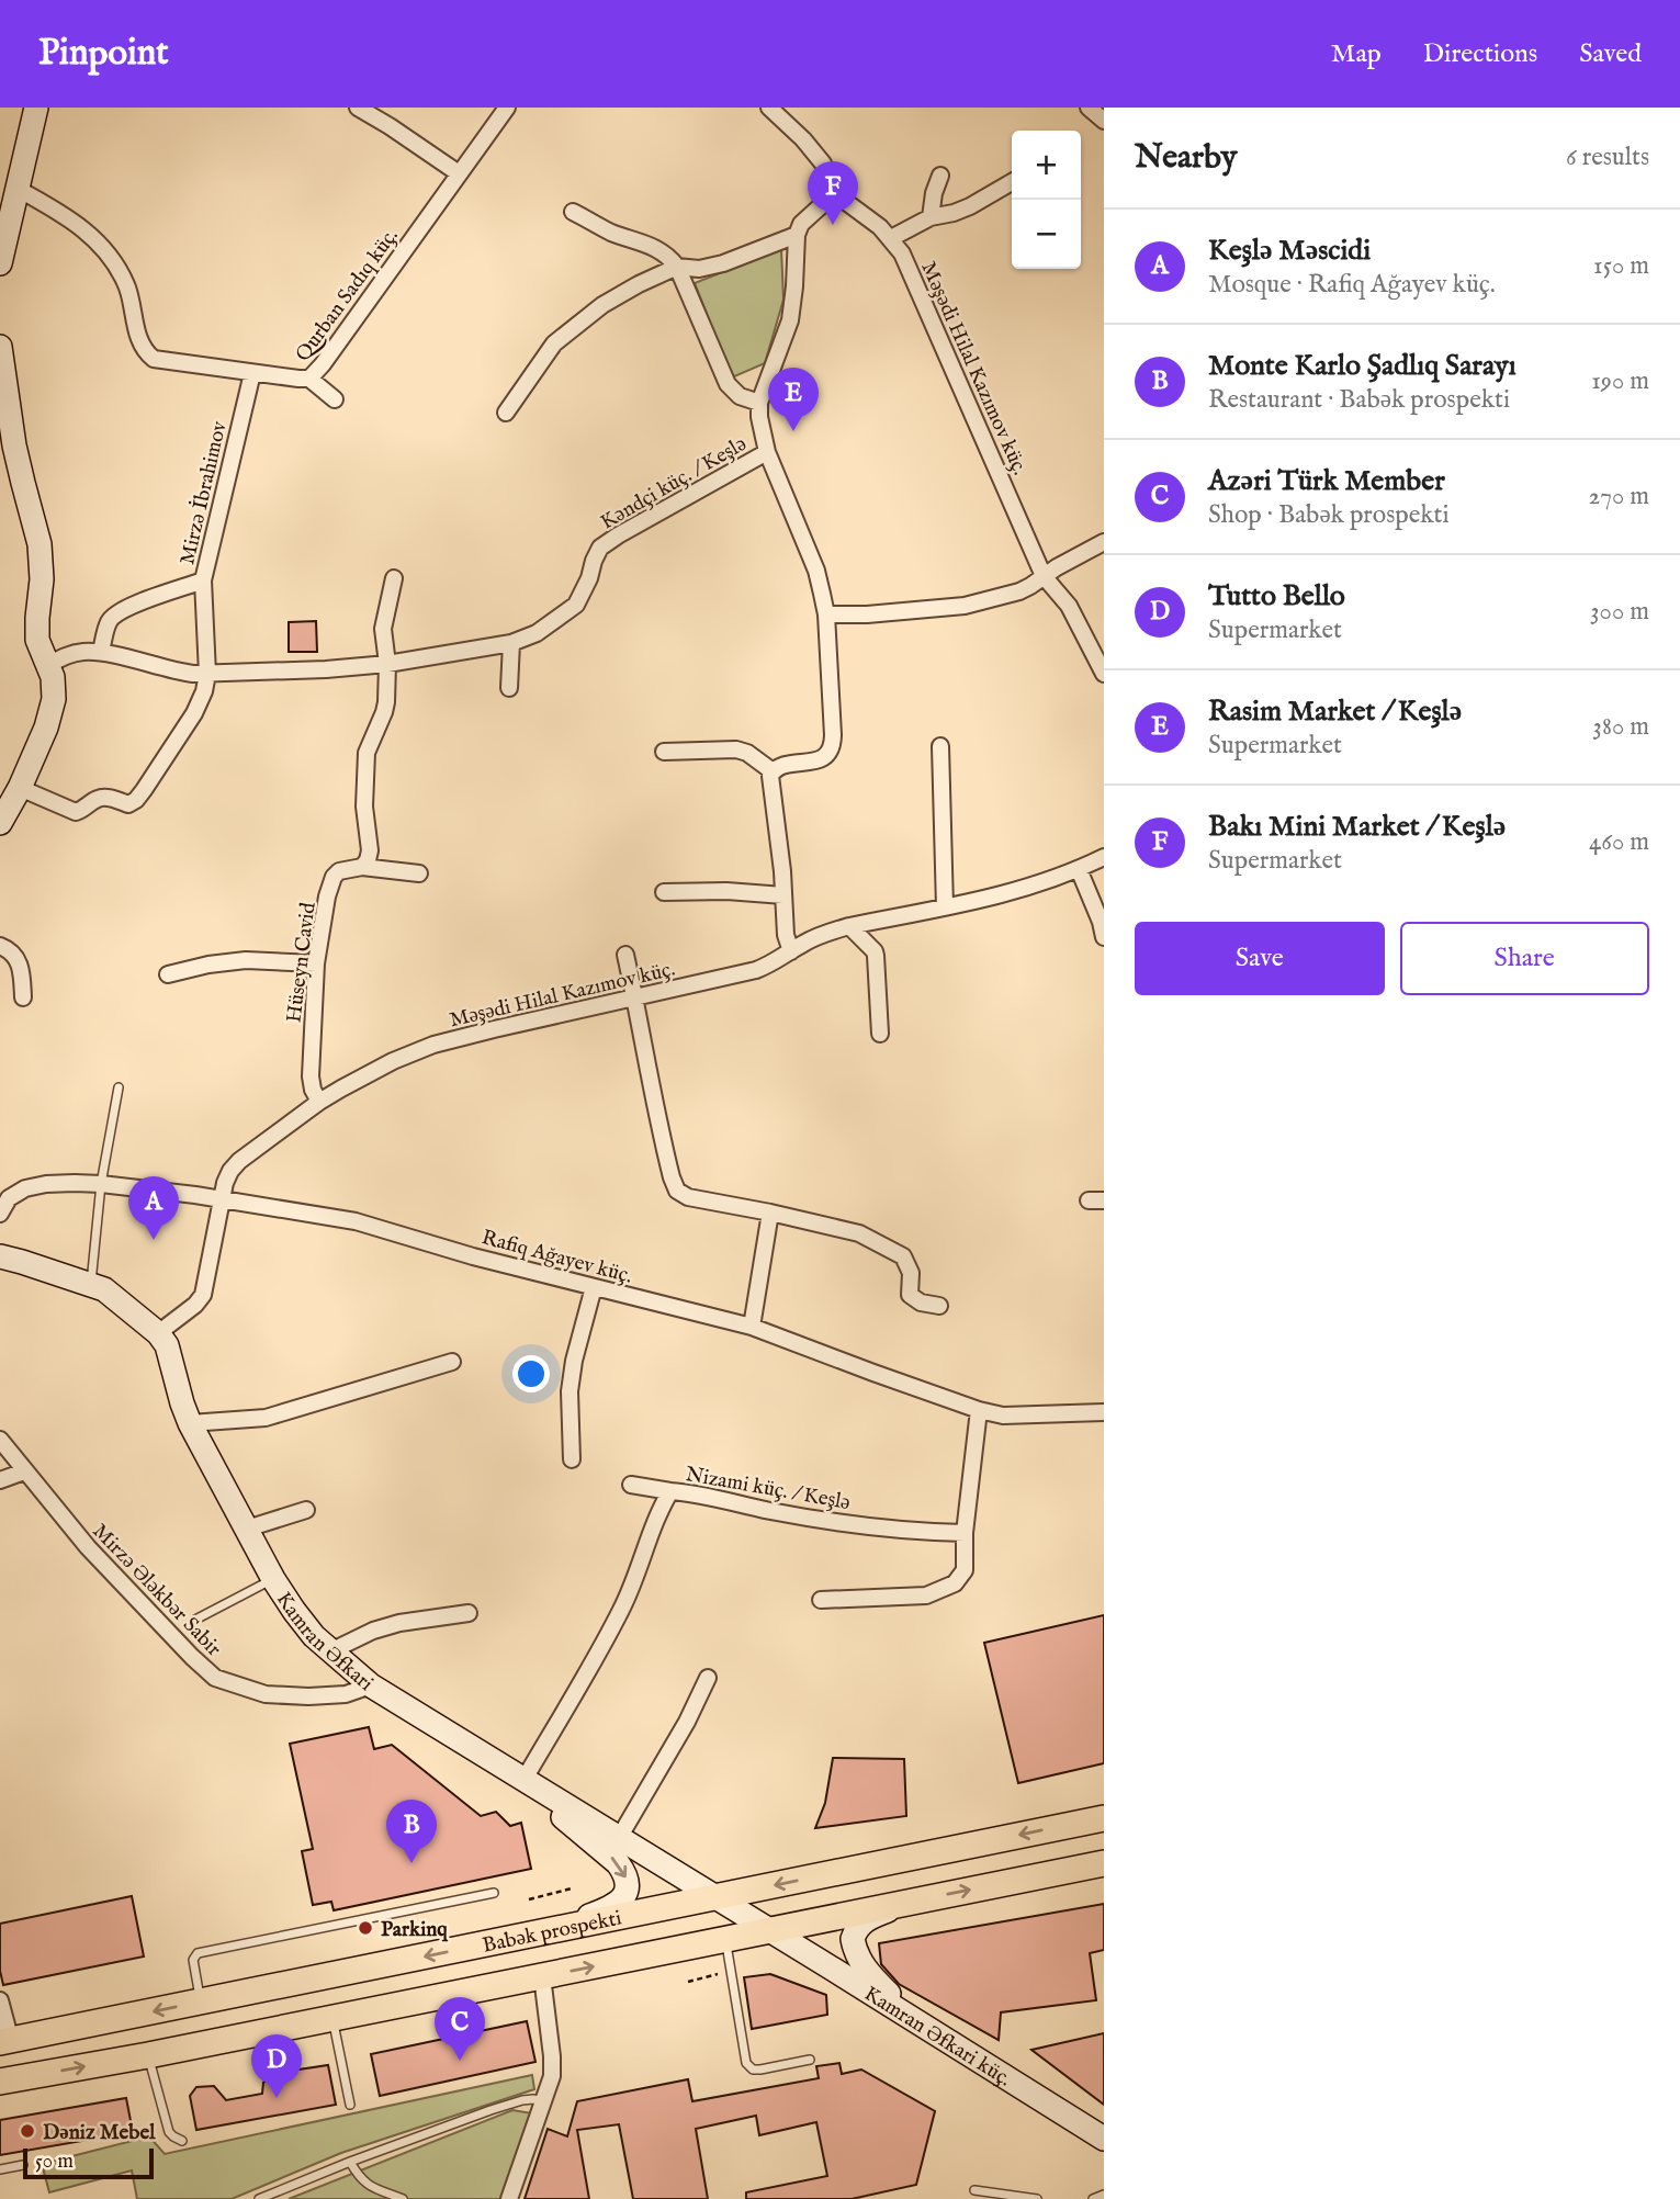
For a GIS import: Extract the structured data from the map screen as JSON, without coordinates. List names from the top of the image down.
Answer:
{
  "streets": {
    "main road": ["Babək prospekti"],
    "street": [
      "Qurban Sadıq küç.",
      "Məşədi Hilal Kazımov küç.",
      "Kəndçi küç. / Keşlə",
      "Mirzə İbrahimov",
      "Hüseyn Cavid",
      "Rafiq Ağayev küç.",
      "Nizami küç. / Keşlə",
      "Mirzə Ələkbər Sabir",
      "Kamran Əfkari",
      "Kamran Əfkari küç."
    ]
  },
  "crossings": [
    ["Qurban Sadıq küç.", "Mirzə İbrahimov"],
    ["Məşədi Hilal Kazımov küç.", "Hüseyn Cavid"],
    ["Məşədi Hilal Kazımov küç.", "Rafiq Ağayev küç."],
    ["Məşədi Hilal Kazımov küç.", "Kamran Əfkari"],
    ["Kəndçi küç. / Keşlə", "Mirzə İbrahimov"],
    ["Nizami küç. / Keşlə", "Kamran Əfkari"],
    ["Mirzə Ələkbər Sabir", "Kamran Əfkari"],
    ["Kamran Əfkari", "Babək prospekti"],
    ["Kamran Əfkari", "Kamran Əfkari küç."],
    ["Babək prospekti", "Kamran Əfkari küç."]
  ],
  "places": ["Parkinq", "Dəniz Mebel"],
  "scale_bar": "50 m",
  "page": {
    "header": "Pinpoint",
    "nav": ["Map", "Directions", "Saved"],
    "heading": ["Nearby", "6 results"],
    "map_buttons": ["+", "−"],
    "pins": [
      "F",
      "E",
      "A",
      "B",
      "C",
      "D"
    ],
    "list": [
      {
        "mark": "A",
        "name": "Keşlə Məscidi",
        "note": "Mosque · Rafiq Ağayev küç.",
        "value": "150 m"
      },
      {
        "mark": "B",
        "name": "Monte Karlo Şadlıq Sarayı",
        "note": "Restaurant · Babək prospekti",
        "value": "190 m"
      },
      {
        "mark": "C",
        "name": "Azəri Türk Member",
        "note": "Shop · Babək prospekti",
        "value": "270 m"
      },
      {
        "mark": "D",
        "name": "Tutto Bello",
        "note": "Supermarket",
        "value": "300 m"
      },
      {
        "mark": "E",
        "name": "Rasim Market / Keşlə",
        "note": "Supermarket",
        "value": "380 m"
      },
      {
        "mark": "F",
        "name": "Bakı Mini Market / Keşlə",
        "note": "Supermarket",
        "value": "460 m"
      }
    ],
    "buttons": ["Save", "Share"],
    "scale": "50 m"
  }
}
